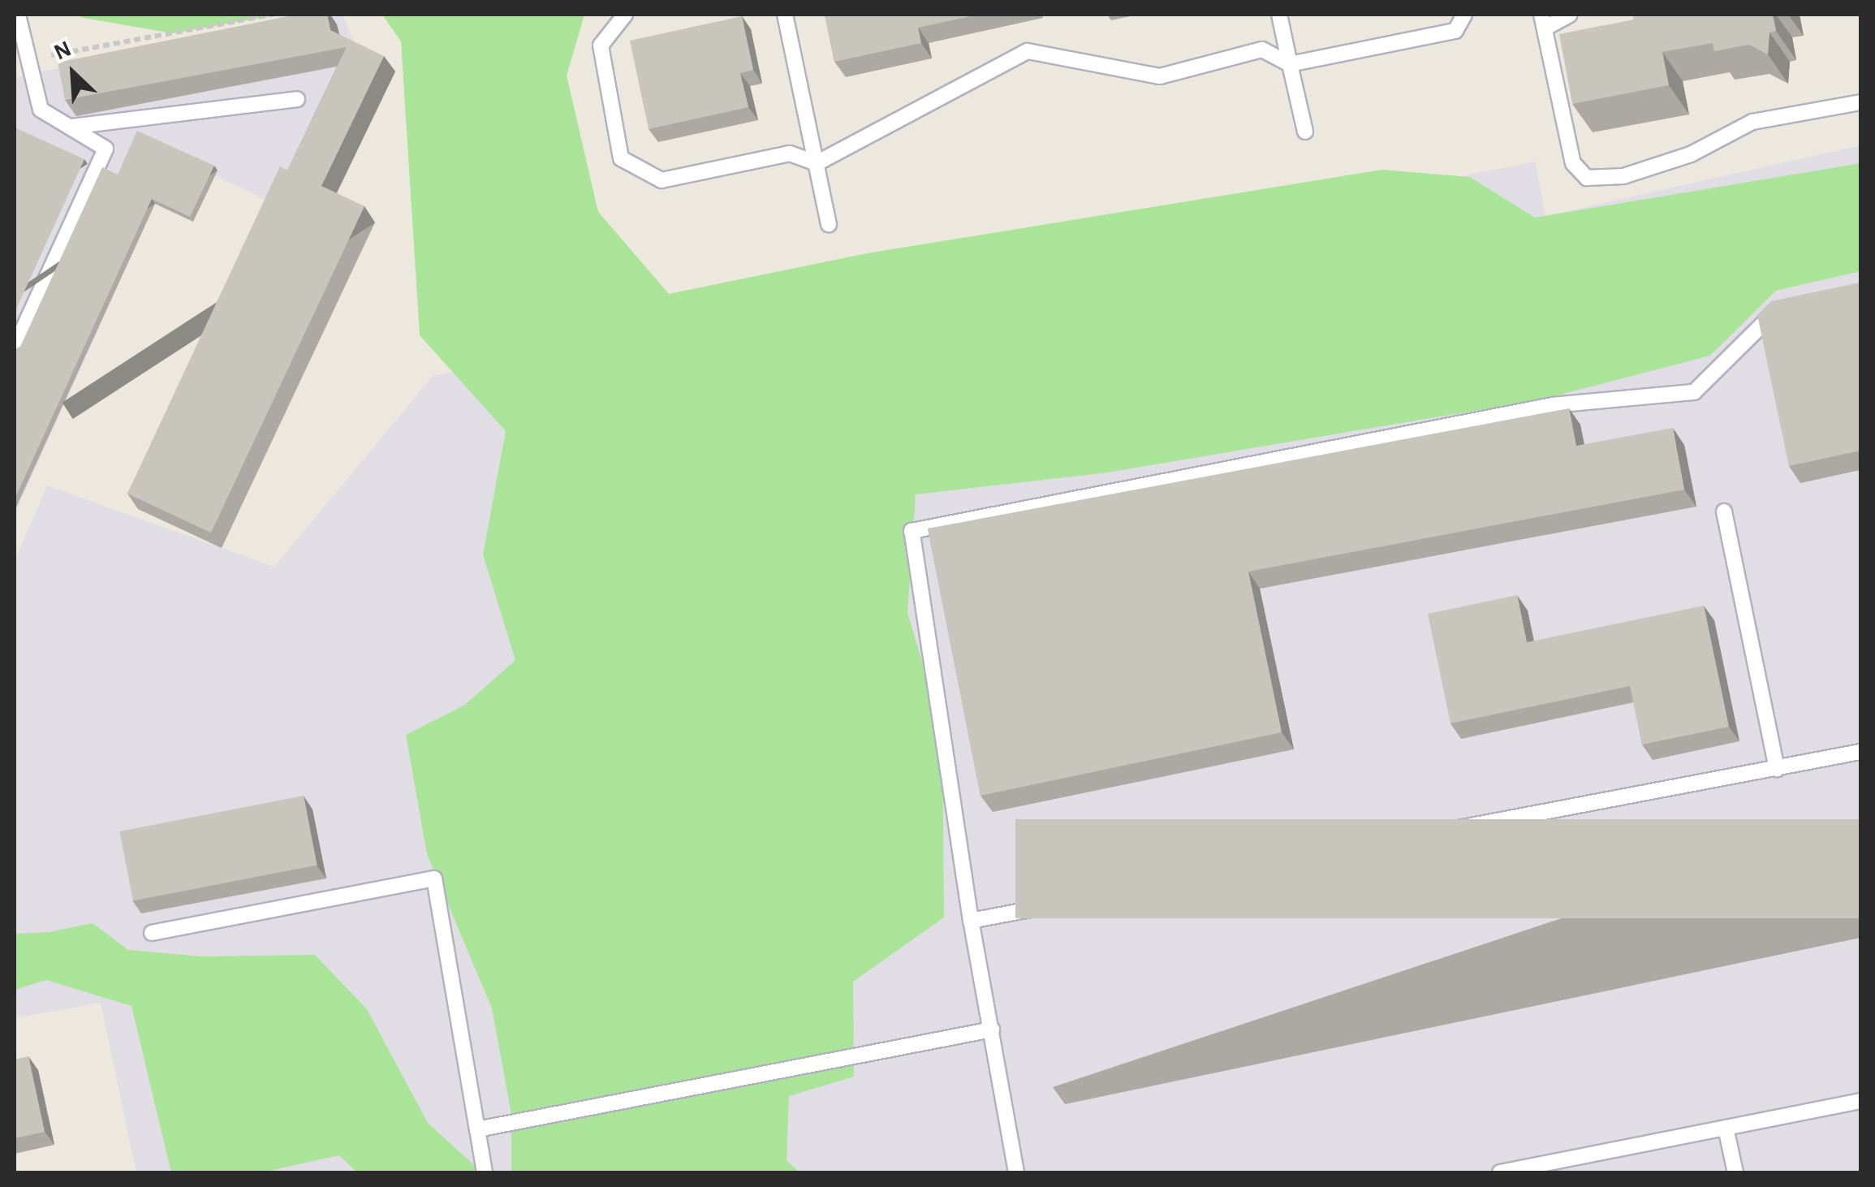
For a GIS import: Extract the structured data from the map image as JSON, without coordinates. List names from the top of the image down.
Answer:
{
  "north": "top left"
}
